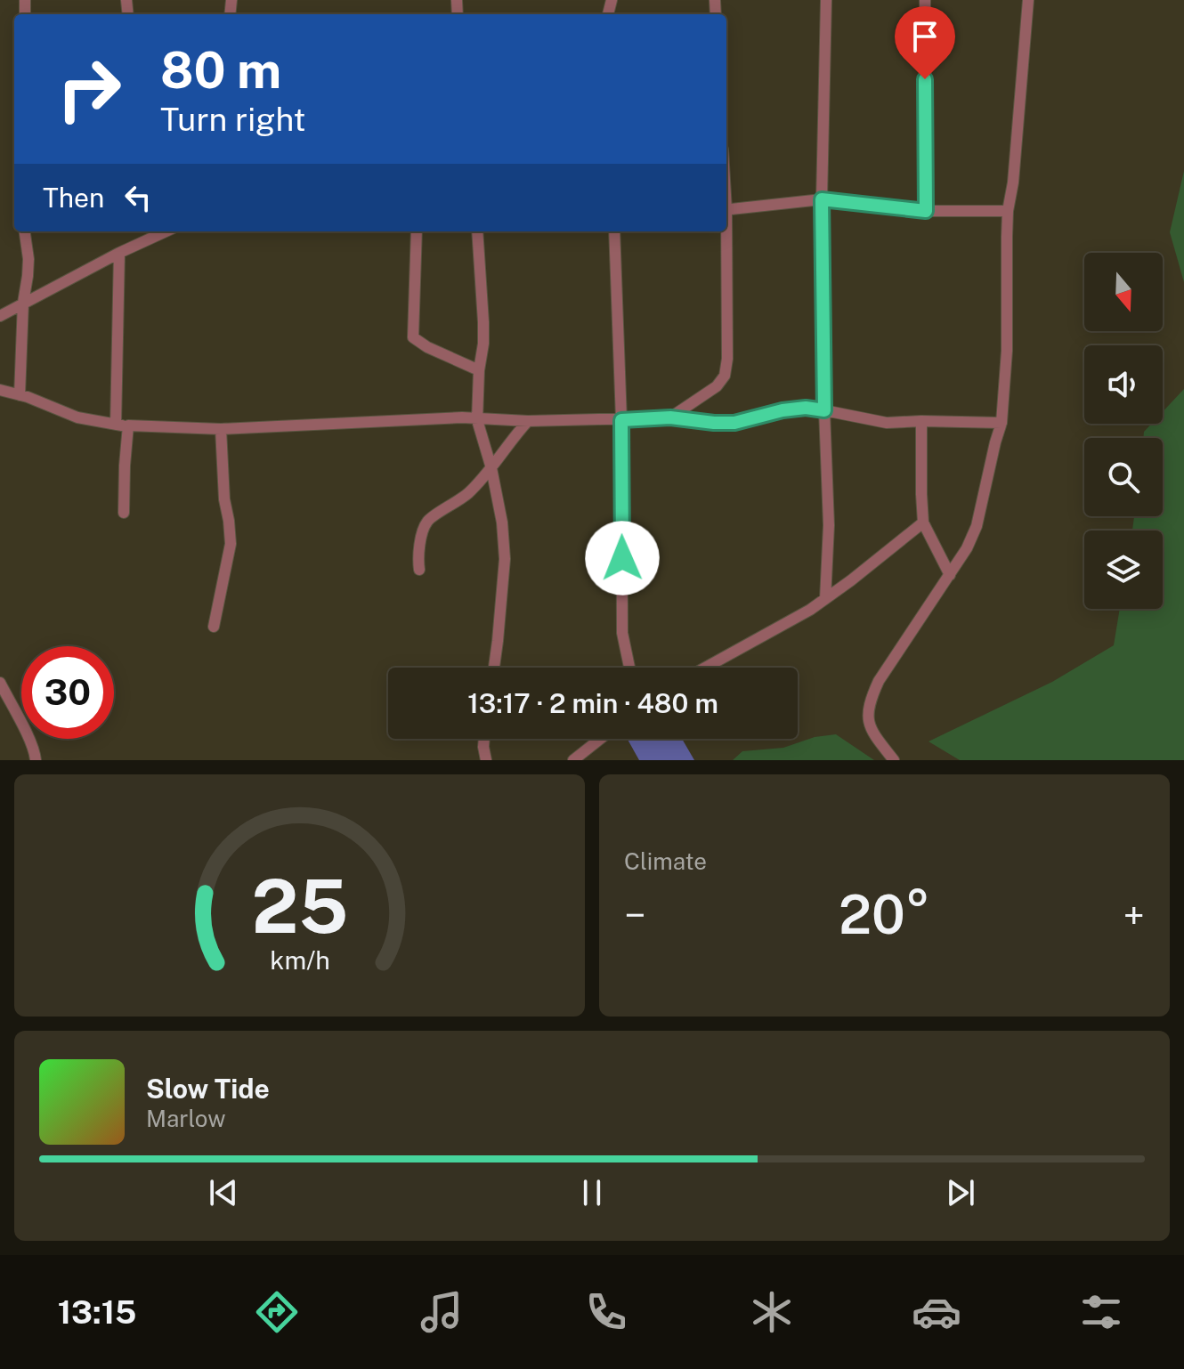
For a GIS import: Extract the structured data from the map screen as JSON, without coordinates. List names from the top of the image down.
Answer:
{
  "north": "bottom",
  "page": {
    "turn": ["80 m", "Turn right"],
    "then": "Then",
    "limit": "30",
    "trip": "13:17 · 2 min · 480 m",
    "tile": "Climate",
    "heat": ["−", "20°", "+"],
    "song": ["Slow Tide", "Marlow"],
    "tabs": "13:15",
    "gauge": ["25", "km/h"]
  }
}
